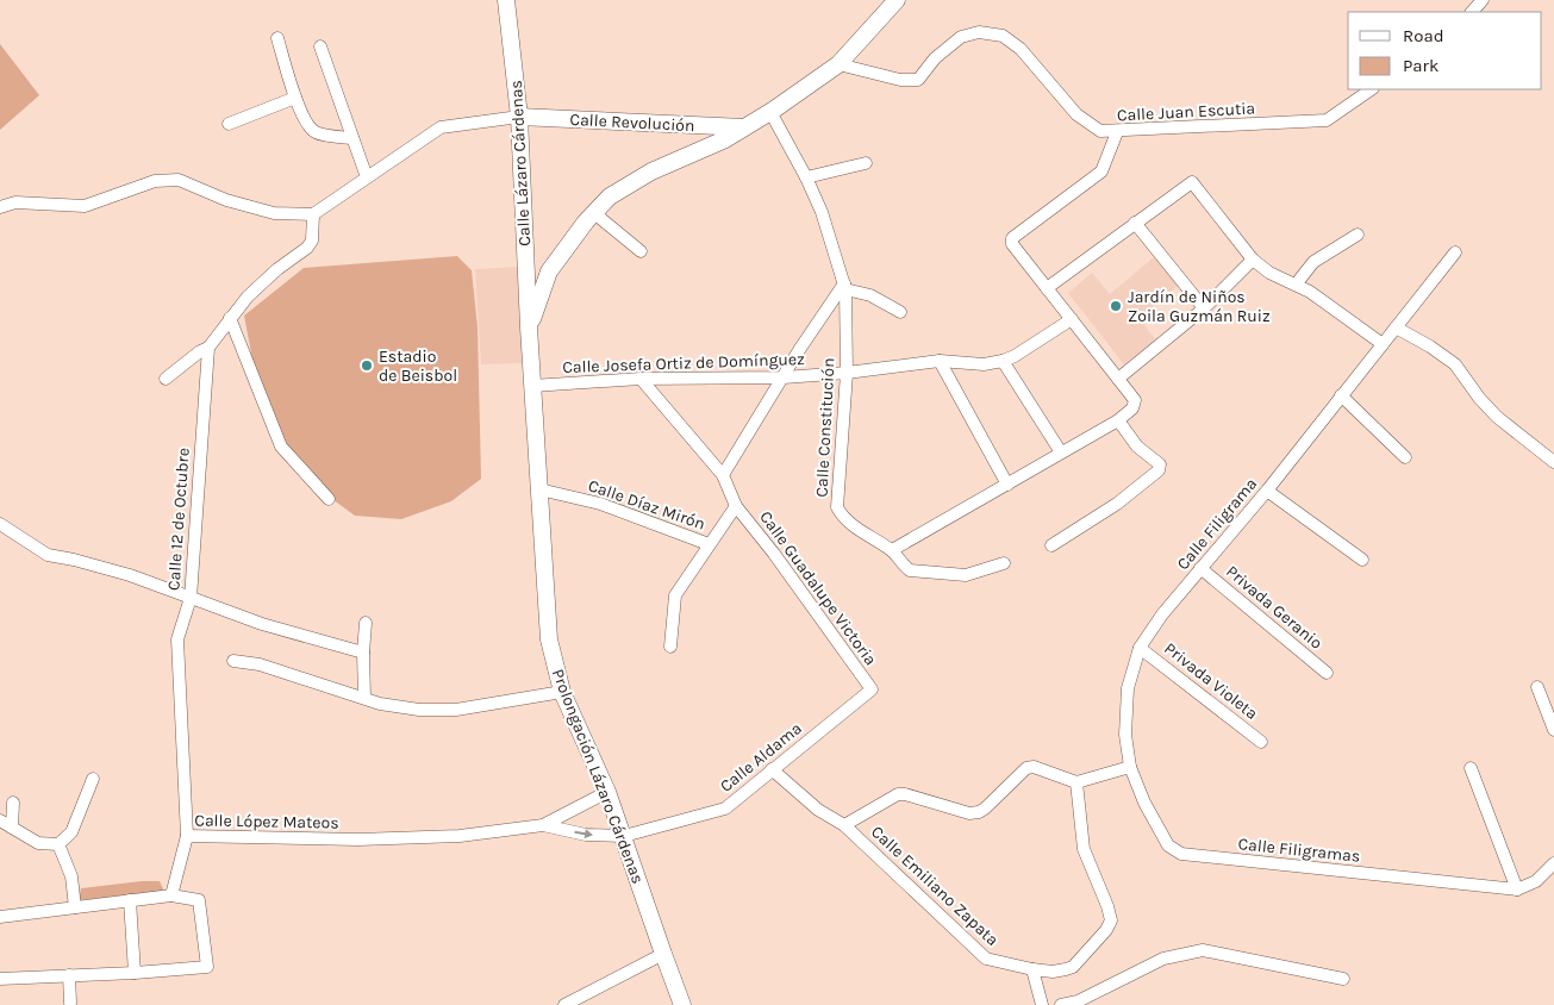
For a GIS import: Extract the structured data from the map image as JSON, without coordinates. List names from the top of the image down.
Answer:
{
  "streets": {
    "main road": ["Calle Revolución", "Calle Lázaro Cárdenas", "Prolongación Lázaro Cárdenas"],
    "street": [
      "Calle Juan Escutia",
      "Calle Josefa Ortiz de Domínguez",
      "Calle Constitución",
      "Calle Díaz Mirón",
      "Calle 12 de Octubre",
      "Calle Filigrama",
      "Calle Guadalupe Victoria",
      "Privada Geranio",
      "Privada Violeta",
      "Calle Aldama",
      "Calle López Mateos",
      "Calle Filigramas",
      "Calle Emiliano Zapata"
    ]
  },
  "crossings": [
    ["Calle Juan Escutia", "Calle Revolución"],
    ["Calle Revolución", "Calle Lázaro Cárdenas"],
    ["Calle Revolución", "Calle Constitución"],
    ["Calle Revolución", "Prolongación Lázaro Cárdenas"],
    ["Calle Lázaro Cárdenas", "Prolongación Lázaro Cárdenas"],
    ["Calle Josefa Ortiz de Domínguez", "Calle Constitución"],
    ["Calle Josefa Ortiz de Domínguez", "Prolongación Lázaro Cárdenas"],
    ["Calle Díaz Mirón", "Calle Guadalupe Victoria"],
    ["Calle Díaz Mirón", "Prolongación Lázaro Cárdenas"],
    ["Calle 12 de Octubre", "Calle López Mateos"],
    ["Calle Filigrama", "Privada Geranio"],
    ["Calle Filigrama", "Privada Violeta"],
    ["Calle Filigrama", "Calle Filigramas"],
    ["Calle Guadalupe Victoria", "Calle Aldama"],
    ["Calle Aldama", "Prolongación Lázaro Cárdenas"],
    ["Calle Aldama", "Calle López Mateos"],
    ["Calle Aldama", "Calle Emiliano Zapata"],
    ["Prolongación Lázaro Cárdenas", "Calle López Mateos"]
  ],
  "places": ["Jardín de Niños Zoila Guzmán Ruiz", "Estadio de Beisbol"],
  "legend": ["Road", "Park"]
}
